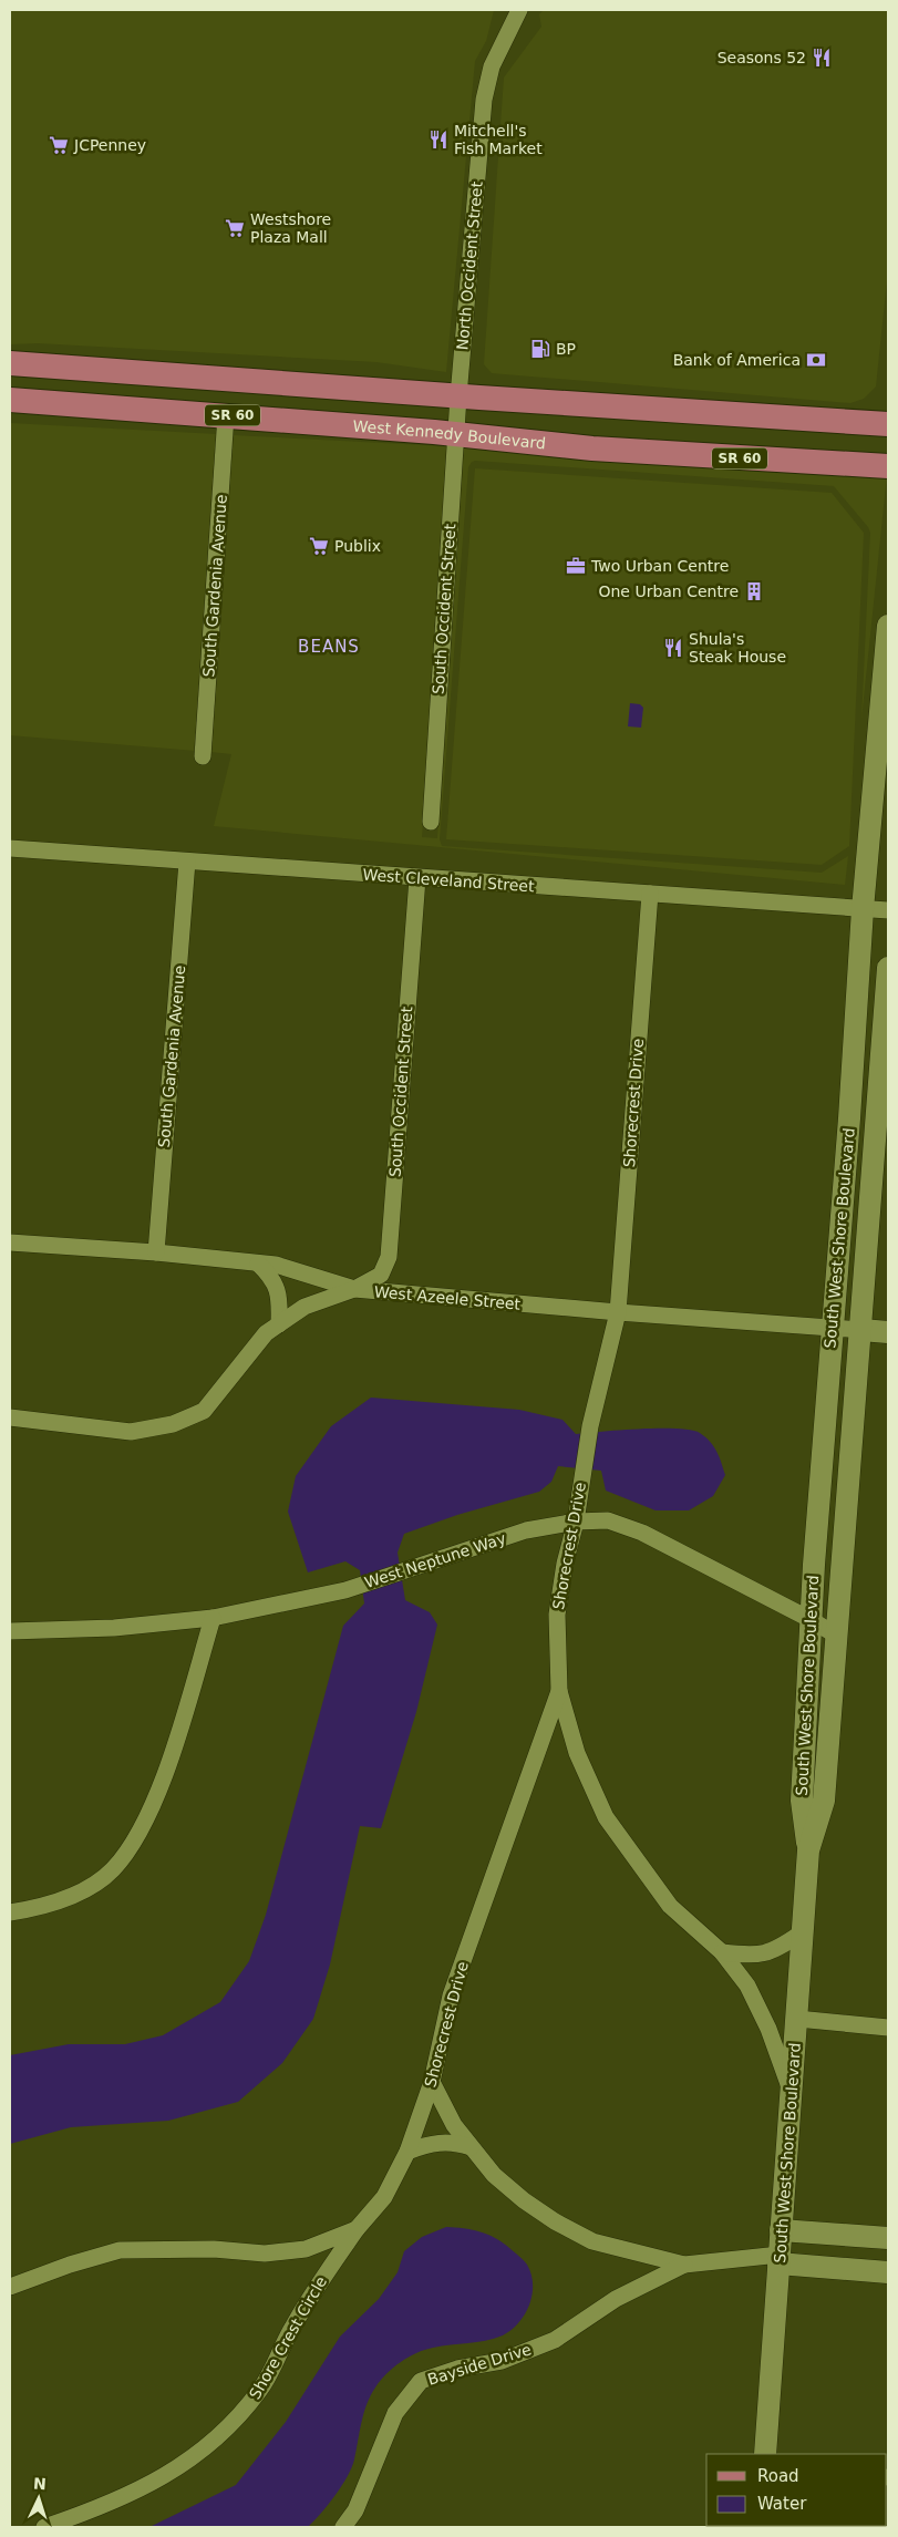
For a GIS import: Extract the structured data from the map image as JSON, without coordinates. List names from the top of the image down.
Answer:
{
  "streets": {
    "main road": ["SR 60", "West Kennedy Boulevard"],
    "street": [
      "North Occident Street",
      "South Gardenia Avenue",
      "South Occident Street",
      "West Cleveland Street",
      "Shorecrest Drive",
      "South West Shore Boulevard",
      "West Azeele Street",
      "West Neptune Way",
      "Shore Crest Circle",
      "Bayside Drive"
    ]
  },
  "crossings": [
    ["North Occident Street", "SR 60"],
    ["North Occident Street", "South Occident Street"],
    ["SR 60", "South Occident Street"],
    ["West Kennedy Boulevard", "South Gardenia Avenue"],
    ["West Kennedy Boulevard", "South Occident Street"],
    ["South Gardenia Avenue", "West Cleveland Street"],
    ["South Gardenia Avenue", "West Azeele Street"],
    ["South Occident Street", "West Cleveland Street"],
    ["South Occident Street", "West Azeele Street"],
    ["West Cleveland Street", "Shorecrest Drive"],
    ["West Cleveland Street", "South West Shore Boulevard"],
    ["Shorecrest Drive", "West Azeele Street"],
    ["Shorecrest Drive", "West Neptune Way"],
    ["Shorecrest Drive", "Shore Crest Circle"],
    ["South West Shore Boulevard", "West Azeele Street"],
    ["South West Shore Boulevard", "West Neptune Way"]
  ],
  "districts": ["BEANS"],
  "places": {
    "restaurant": ["Seasons 52", "Mitchell's Fish Market", "Shula's Steak House"],
    "supermarket": ["JCPenney", "Westshore Plaza Mall", "Publix"],
    "fuel station": ["BP"],
    "bank": ["Bank of America"],
    "office": ["Two Urban Centre"],
    "building": ["One Urban Centre"]
  },
  "legend": ["Road", "Water"],
  "north": "top"
}
